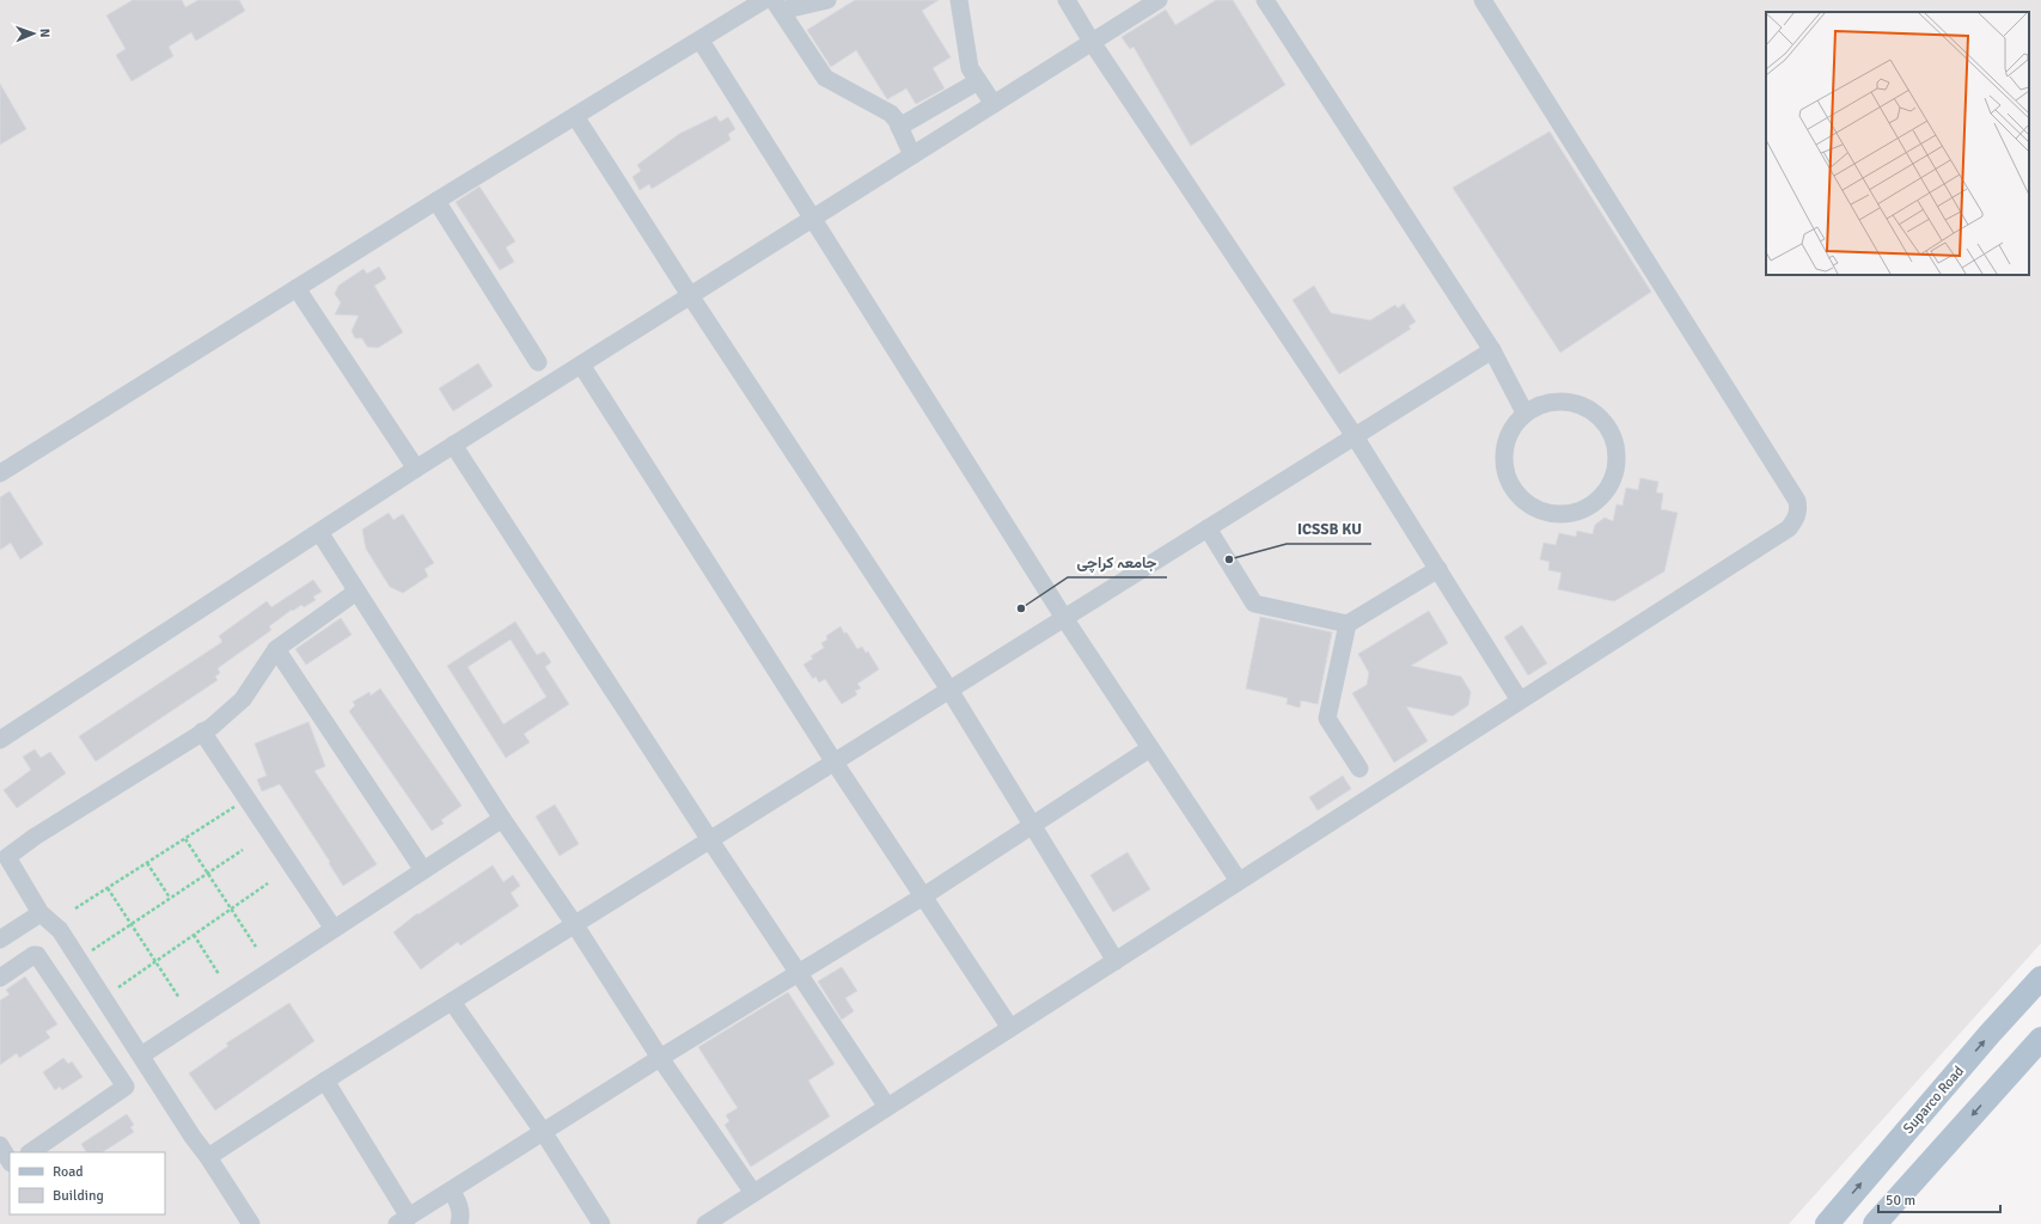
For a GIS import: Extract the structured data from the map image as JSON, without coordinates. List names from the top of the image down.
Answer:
{
  "streets": {
    "main road": ["Suparco Road"]
  },
  "places": ["ICSSB KU", "جامعہ کراچی"],
  "legend": ["Road", "Building"],
  "scale_bar": "50 m",
  "north": "right"
}
